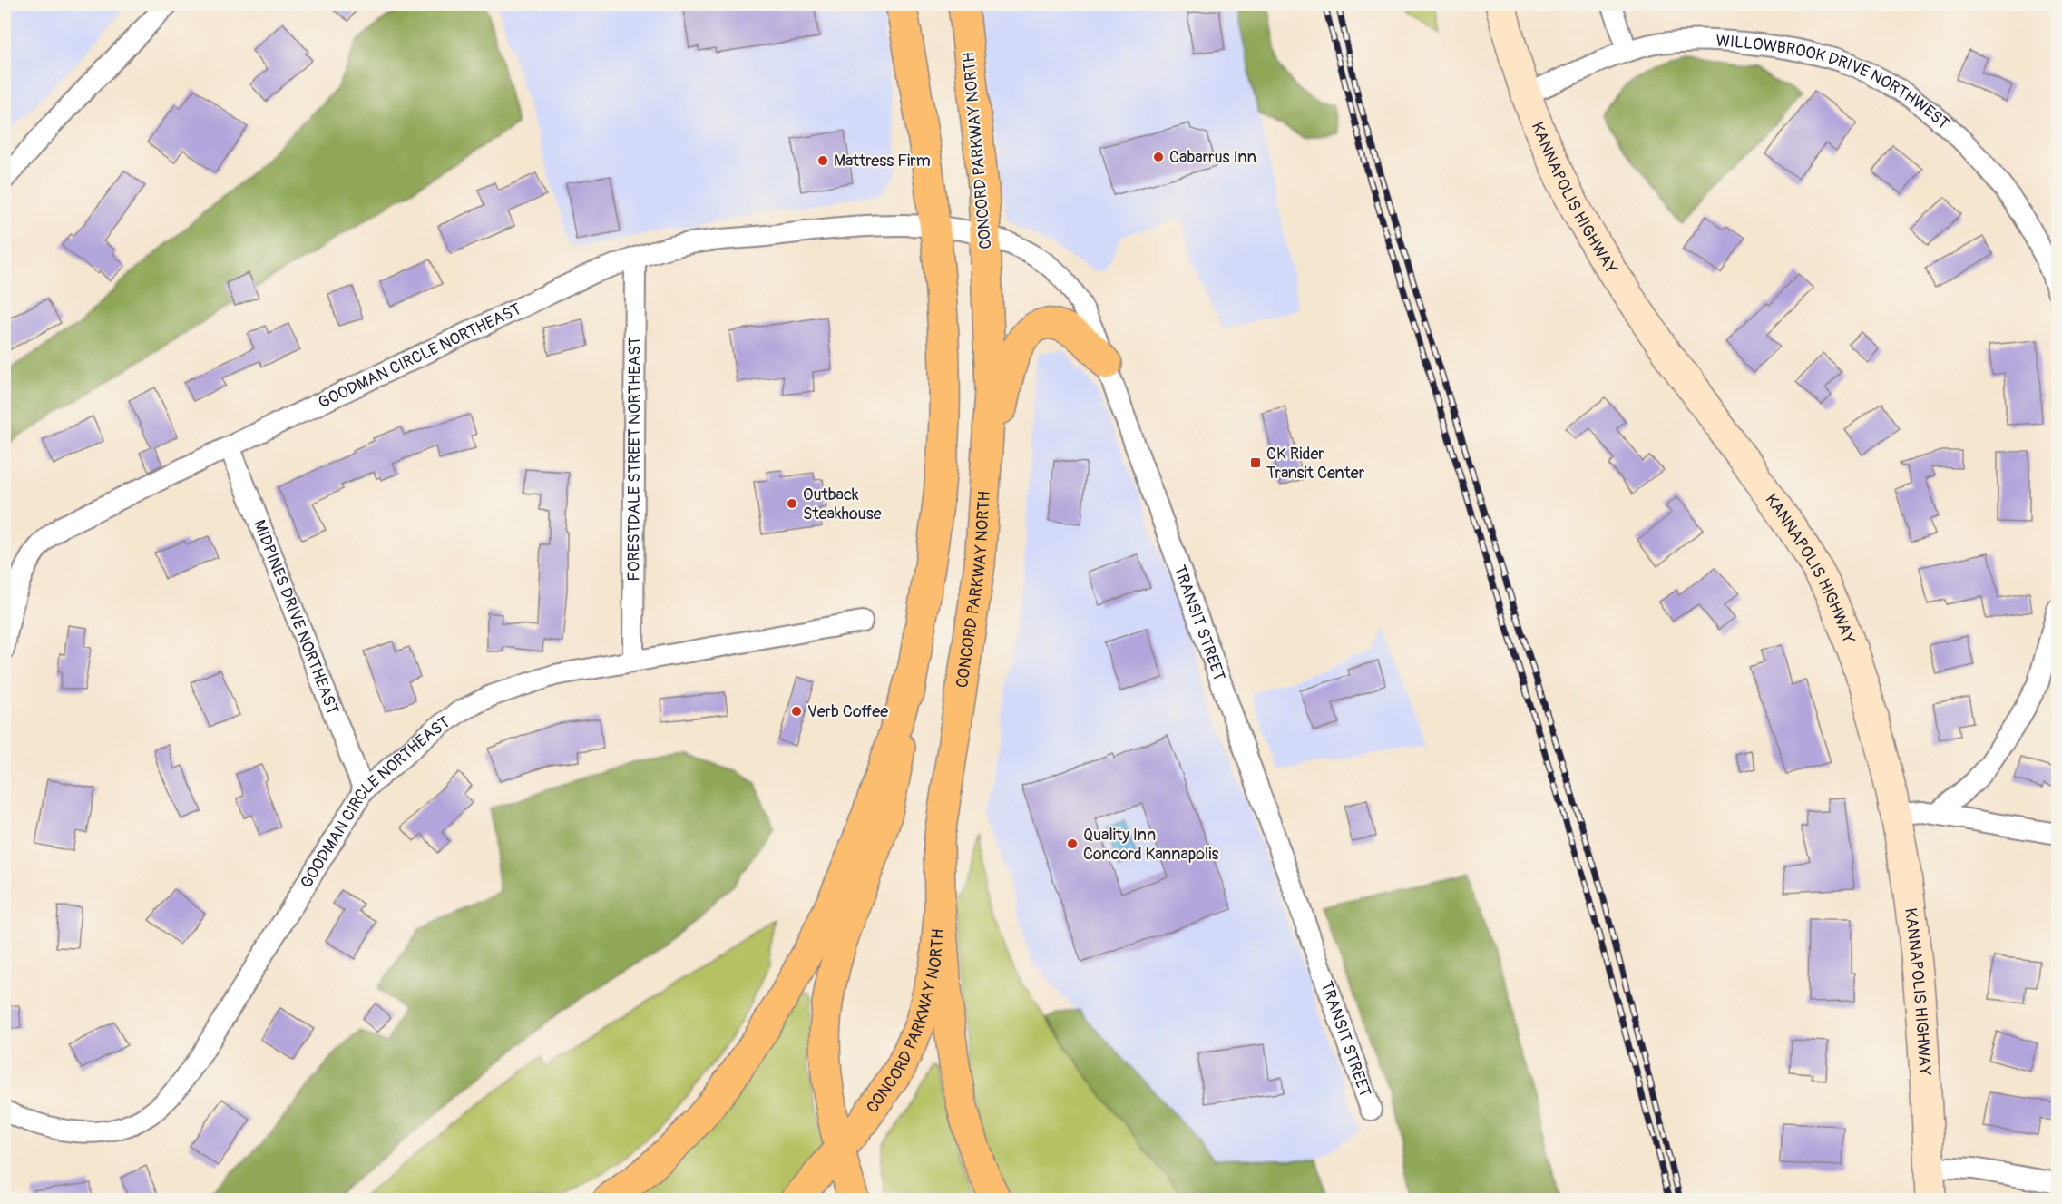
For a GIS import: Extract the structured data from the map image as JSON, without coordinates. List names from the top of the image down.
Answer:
{
  "streets": {
    "highway": ["CONCORD PARKWAY NORTH"],
    "main road": ["KANNAPOLIS HIGHWAY"],
    "street": [
      "WILLOWBROOK DRIVE NORTHWEST",
      "GOODMAN CIRCLE NORTHEAST",
      "FORESTDALE STREET NORTHEAST",
      "MIDPINES DRIVE NORTHEAST",
      "TRANSIT STREET"
    ]
  },
  "crossings": [
    ["WILLOWBROOK DRIVE NORTHWEST", "KANNAPOLIS HIGHWAY"],
    ["CONCORD PARKWAY NORTH", "TRANSIT STREET"],
    ["GOODMAN CIRCLE NORTHEAST", "FORESTDALE STREET NORTHEAST"],
    ["GOODMAN CIRCLE NORTHEAST", "MIDPINES DRIVE NORTHEAST"],
    ["GOODMAN CIRCLE NORTHEAST", "TRANSIT STREET"]
  ],
  "places": {
    "other": [
      "Cabarrus Inn",
      "Mattress Firm",
      "Outback Steakhouse",
      "Verb Coffee",
      "Quality Inn Concord Kannapolis"
    ],
    "transit": ["CK Rider Transit Center"]
  }
}
